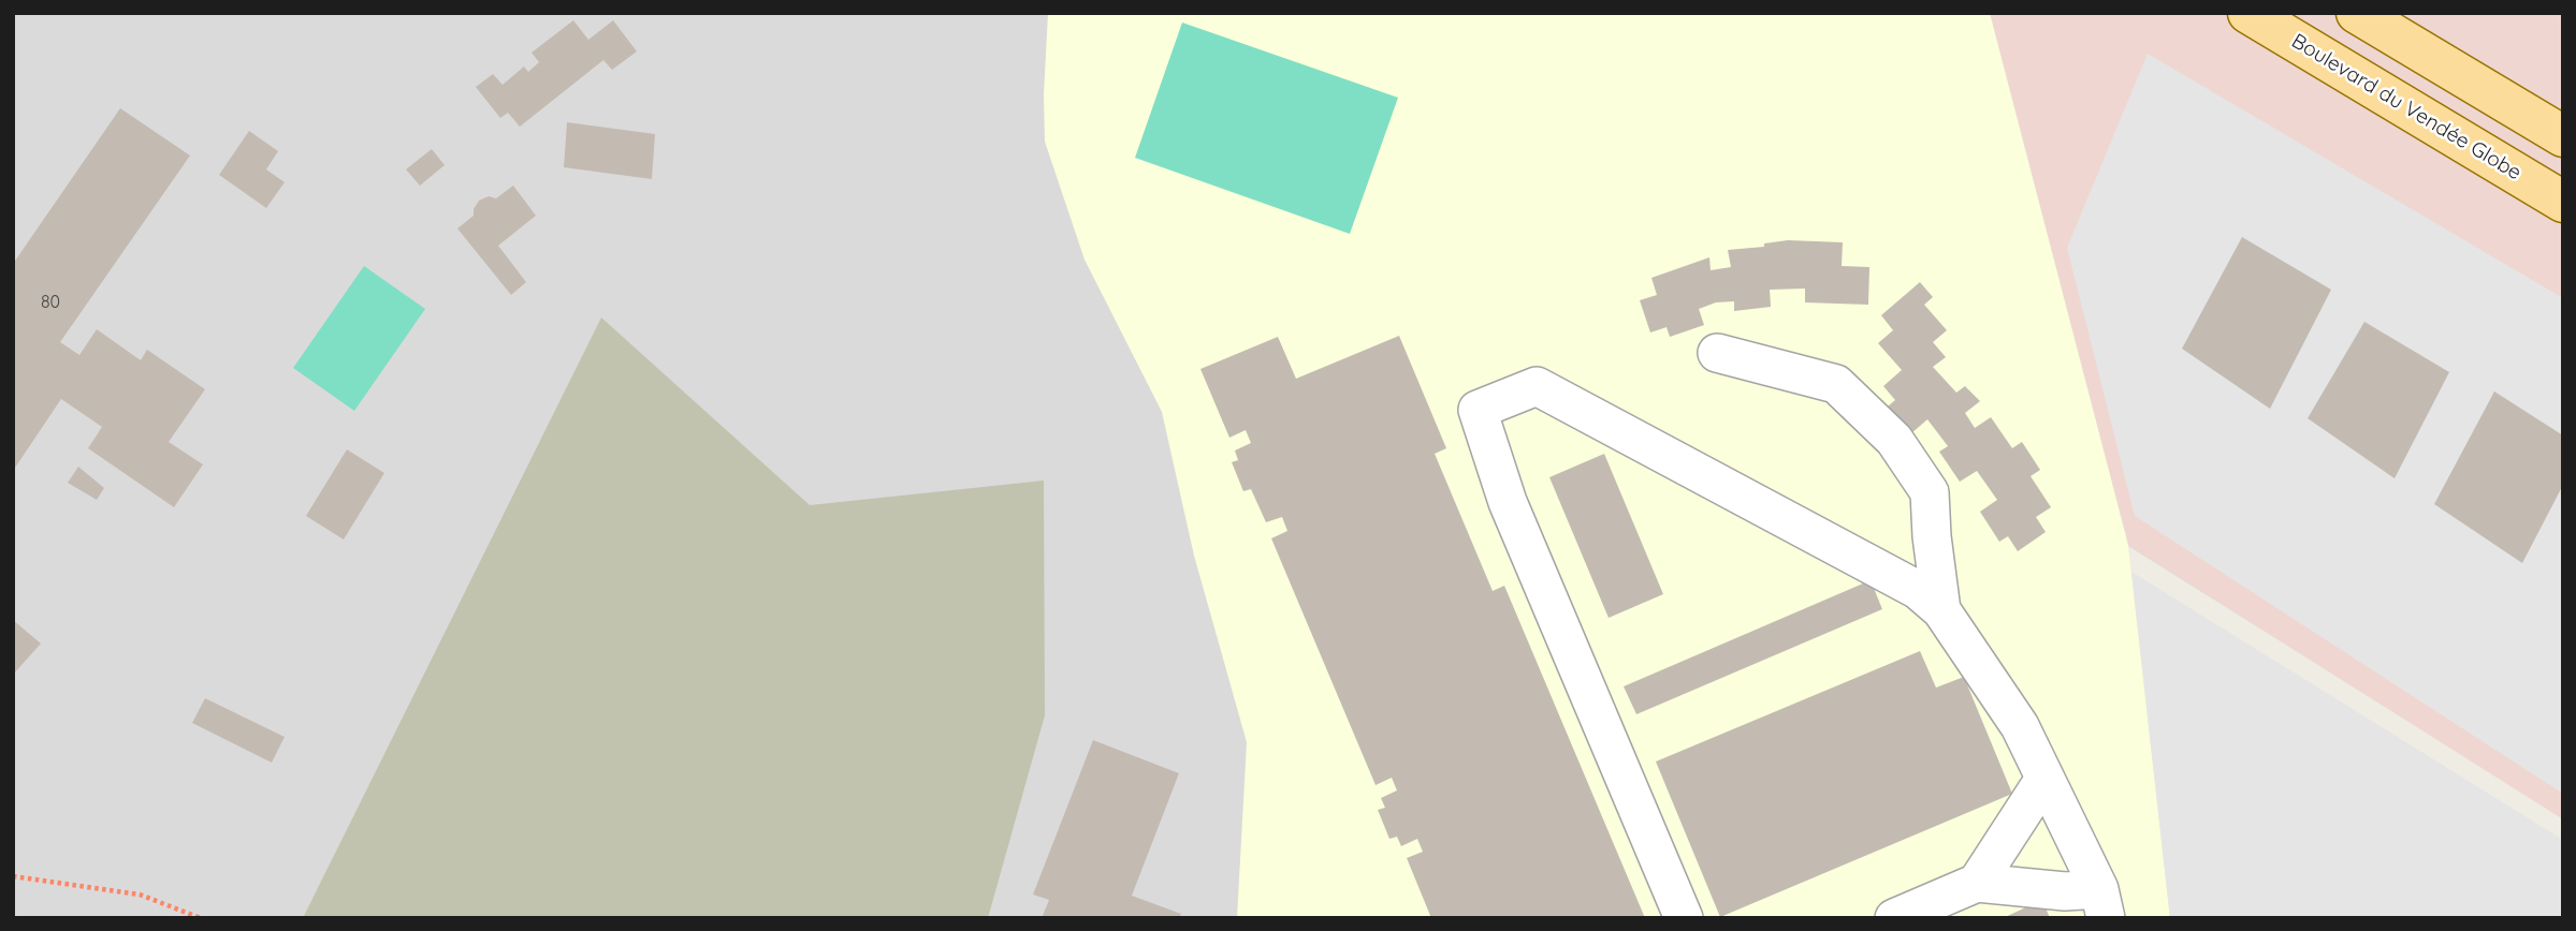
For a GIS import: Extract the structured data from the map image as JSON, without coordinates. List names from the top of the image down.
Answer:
{
  "streets": {
    "main road": ["Boulevard du Vendée Globe"]
  },
  "house_numbers": ["80"]
}
